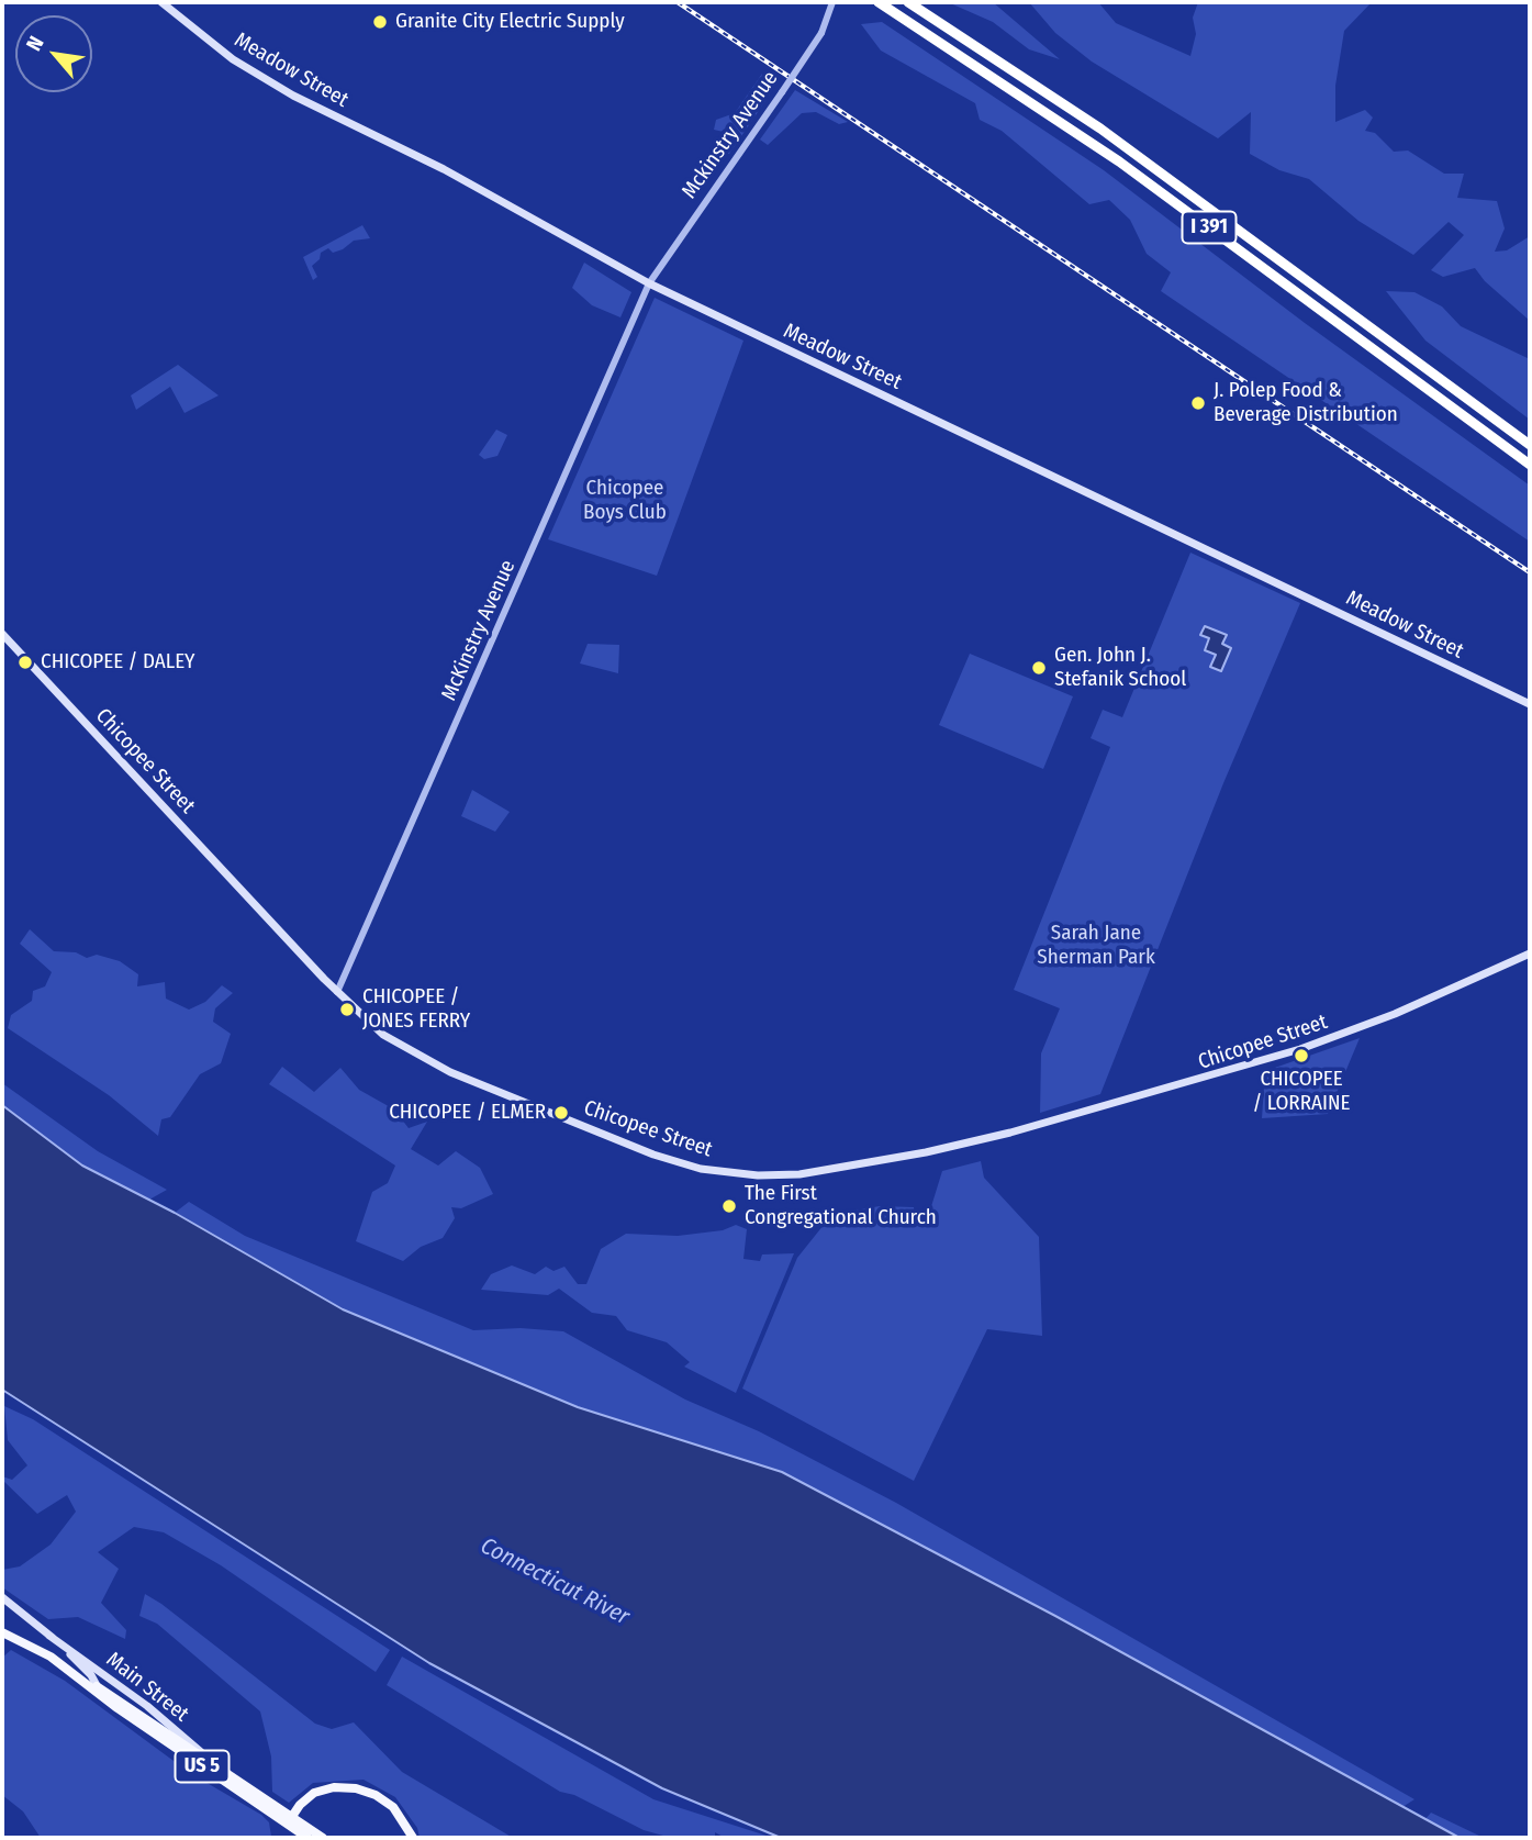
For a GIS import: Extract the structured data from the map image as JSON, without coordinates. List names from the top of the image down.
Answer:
{
  "streets": {
    "highway": ["I 391"],
    "main road": [
      "Meadow Street",
      "Chicopee Street",
      "Main Street",
      "US 5"
    ],
    "street": ["Mckinstry Avenue", "McKinstry Avenue"]
  },
  "crossings": [
    ["Meadow Street", "Mckinstry Avenue"],
    ["Meadow Street", "McKinstry Avenue"],
    ["Mckinstry Avenue", "McKinstry Avenue"],
    ["McKinstry Avenue", "Chicopee Street"],
    ["Main Street", "US 5"]
  ],
  "water": ["Connecticut River"],
  "parks": ["Chicopee Boys Club", "Sarah Jane Sherman Park"],
  "places": [
    "Granite City Electric Supply",
    "J. Polep Food & Beverage Distribution",
    "CHICOPEE / DALEY",
    "Gen. John J. Stefanik School",
    "CHICOPEE / JONES FERRY",
    "CHICOPEE / LORRAINE",
    "CHICOPEE / ELMER",
    "The First Congregational Church"
  ],
  "north": "top left"
}
